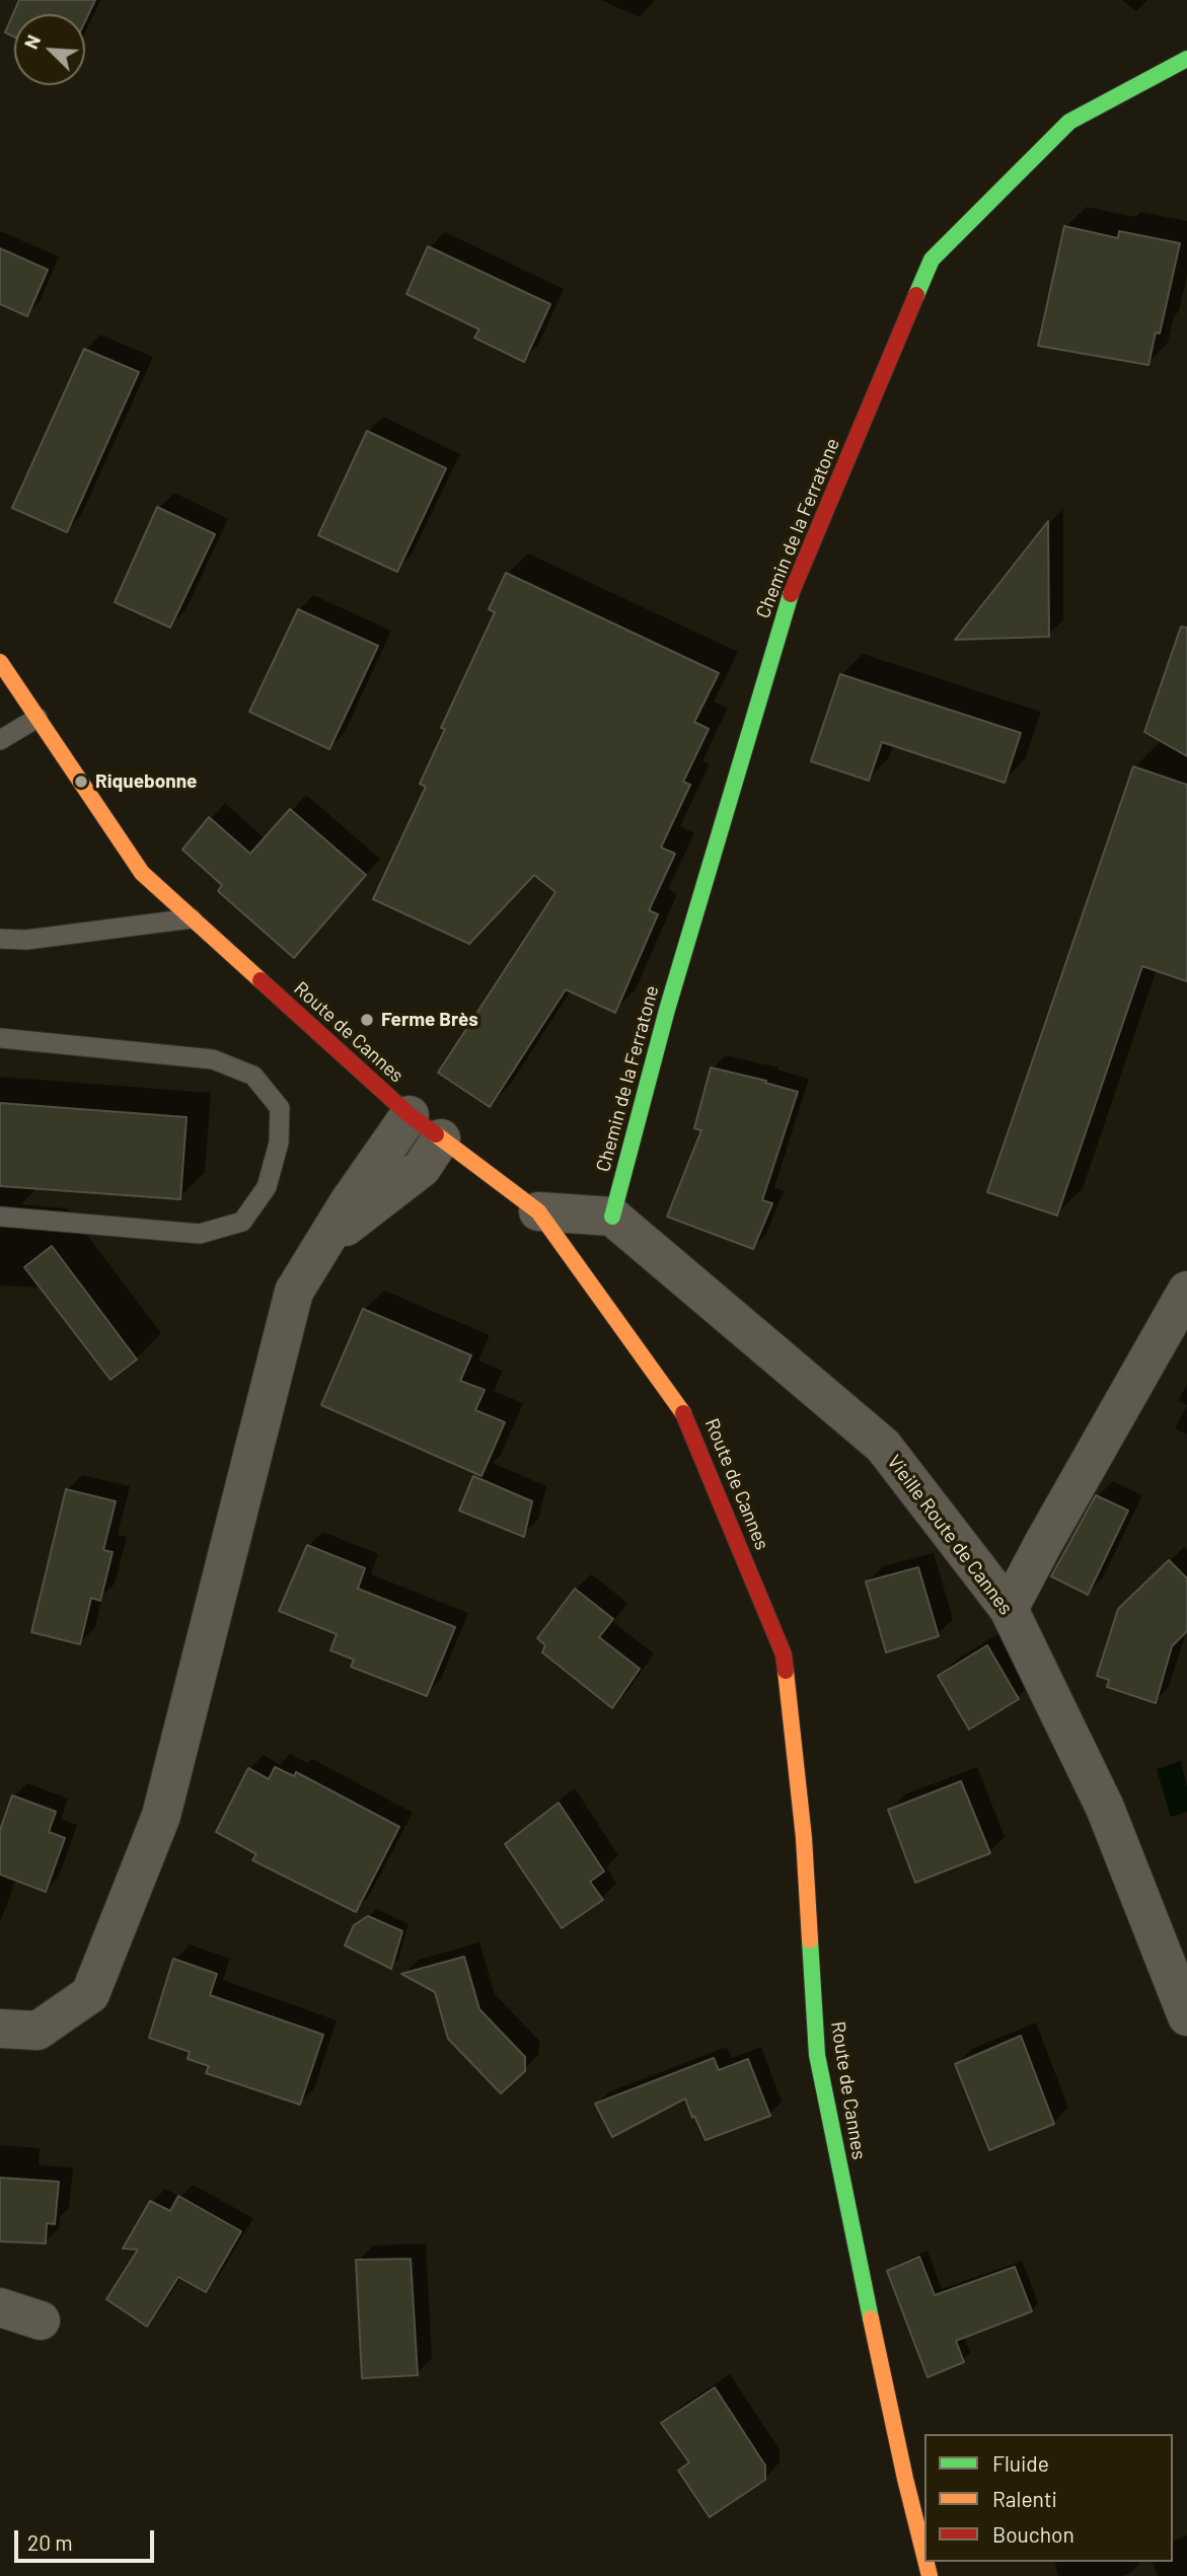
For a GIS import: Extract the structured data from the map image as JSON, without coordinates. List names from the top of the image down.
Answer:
{
  "streets": {
    "main road": ["Chemin de la Ferratone", "Route de Cannes"],
    "street": ["Vieille Route de Cannes"]
  },
  "crossings": [
    ["Chemin de la Ferratone", "Vieille Route de Cannes"]
  ],
  "places": ["Riquebonne", "Ferme Brès"],
  "legend": ["Fluide", "Ralenti", "Bouchon"],
  "scale_bar": "20 m",
  "north": "top left"
}
